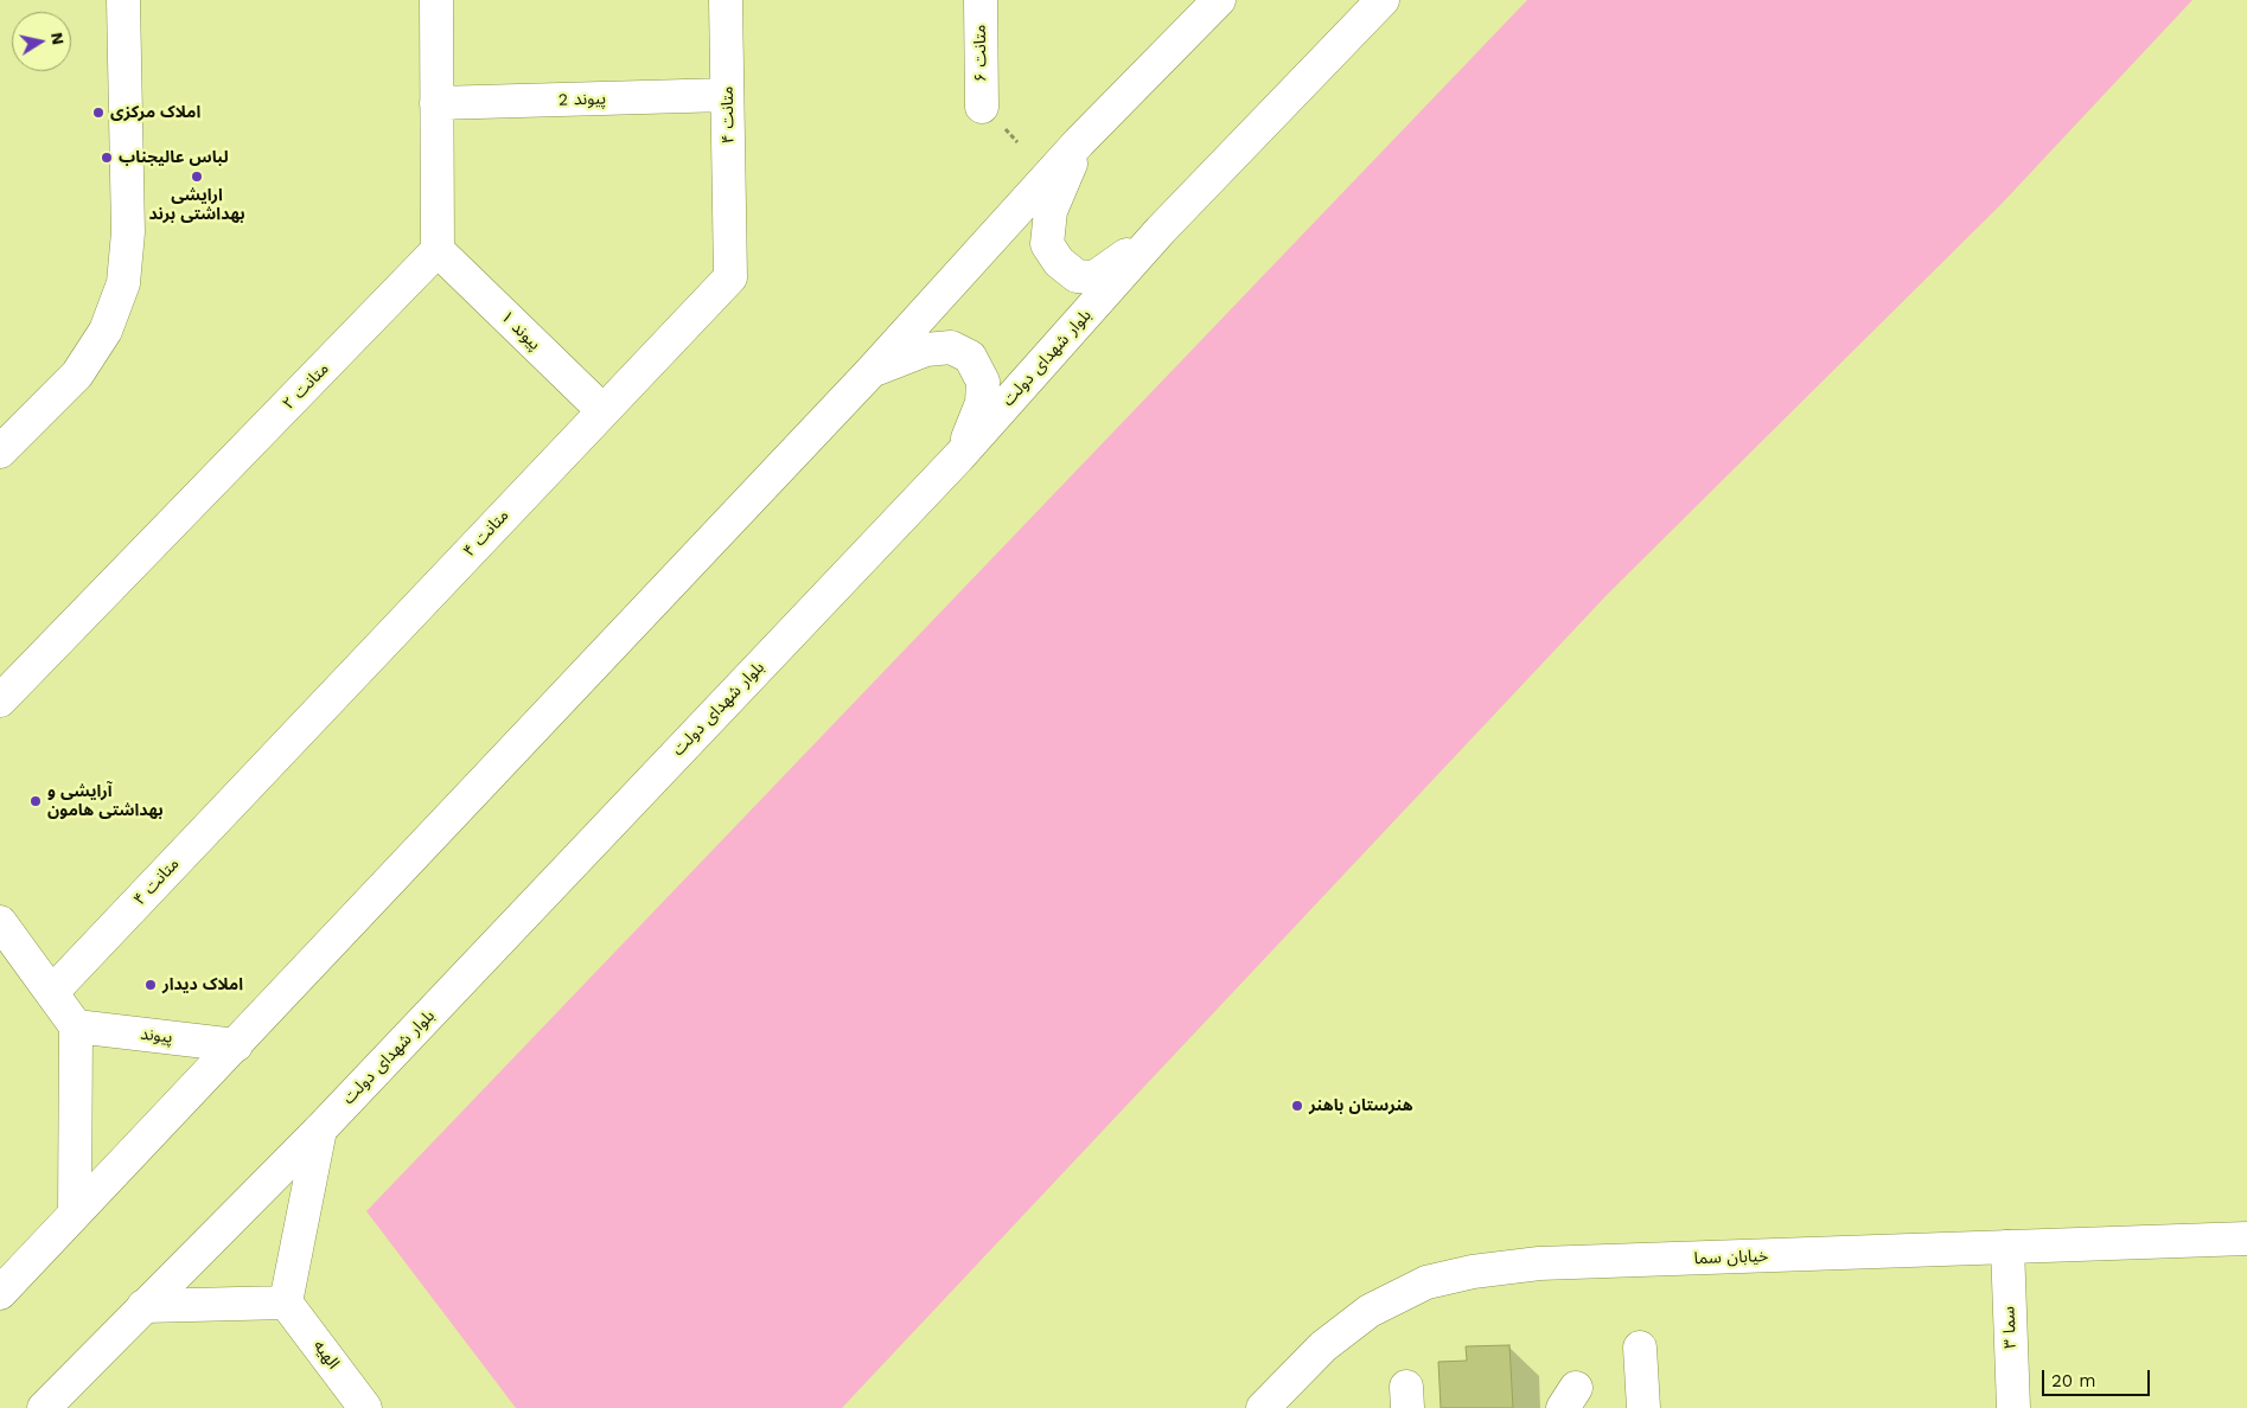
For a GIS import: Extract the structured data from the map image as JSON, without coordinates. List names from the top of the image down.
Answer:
{
  "streets": {
    "street": [
      "متانت ۶",
      "پیوند 2",
      "متانت ۴",
      "پیوند ۱",
      "بلوار شهدای دولت",
      "متانت ۲",
      "پیوند",
      "خیابان سما",
      "سما ۳",
      "الهیه"
    ]
  },
  "crossings": [
    ["پیوند 2", "متانت ۴"],
    ["متانت ۴", "پیوند ۱"],
    ["پیوند ۱", "متانت ۲"],
    ["خیابان سما", "سما ۳"]
  ],
  "places": [
    "املاک مرکزی",
    "لباس عالیجناب",
    "ارایشی بهداشتی برند",
    "آرایشی و بهداشتی هامون",
    "املاک دیدار",
    "هنرستان باهنر"
  ],
  "scale_bar": "20 m",
  "north": "right"
}
